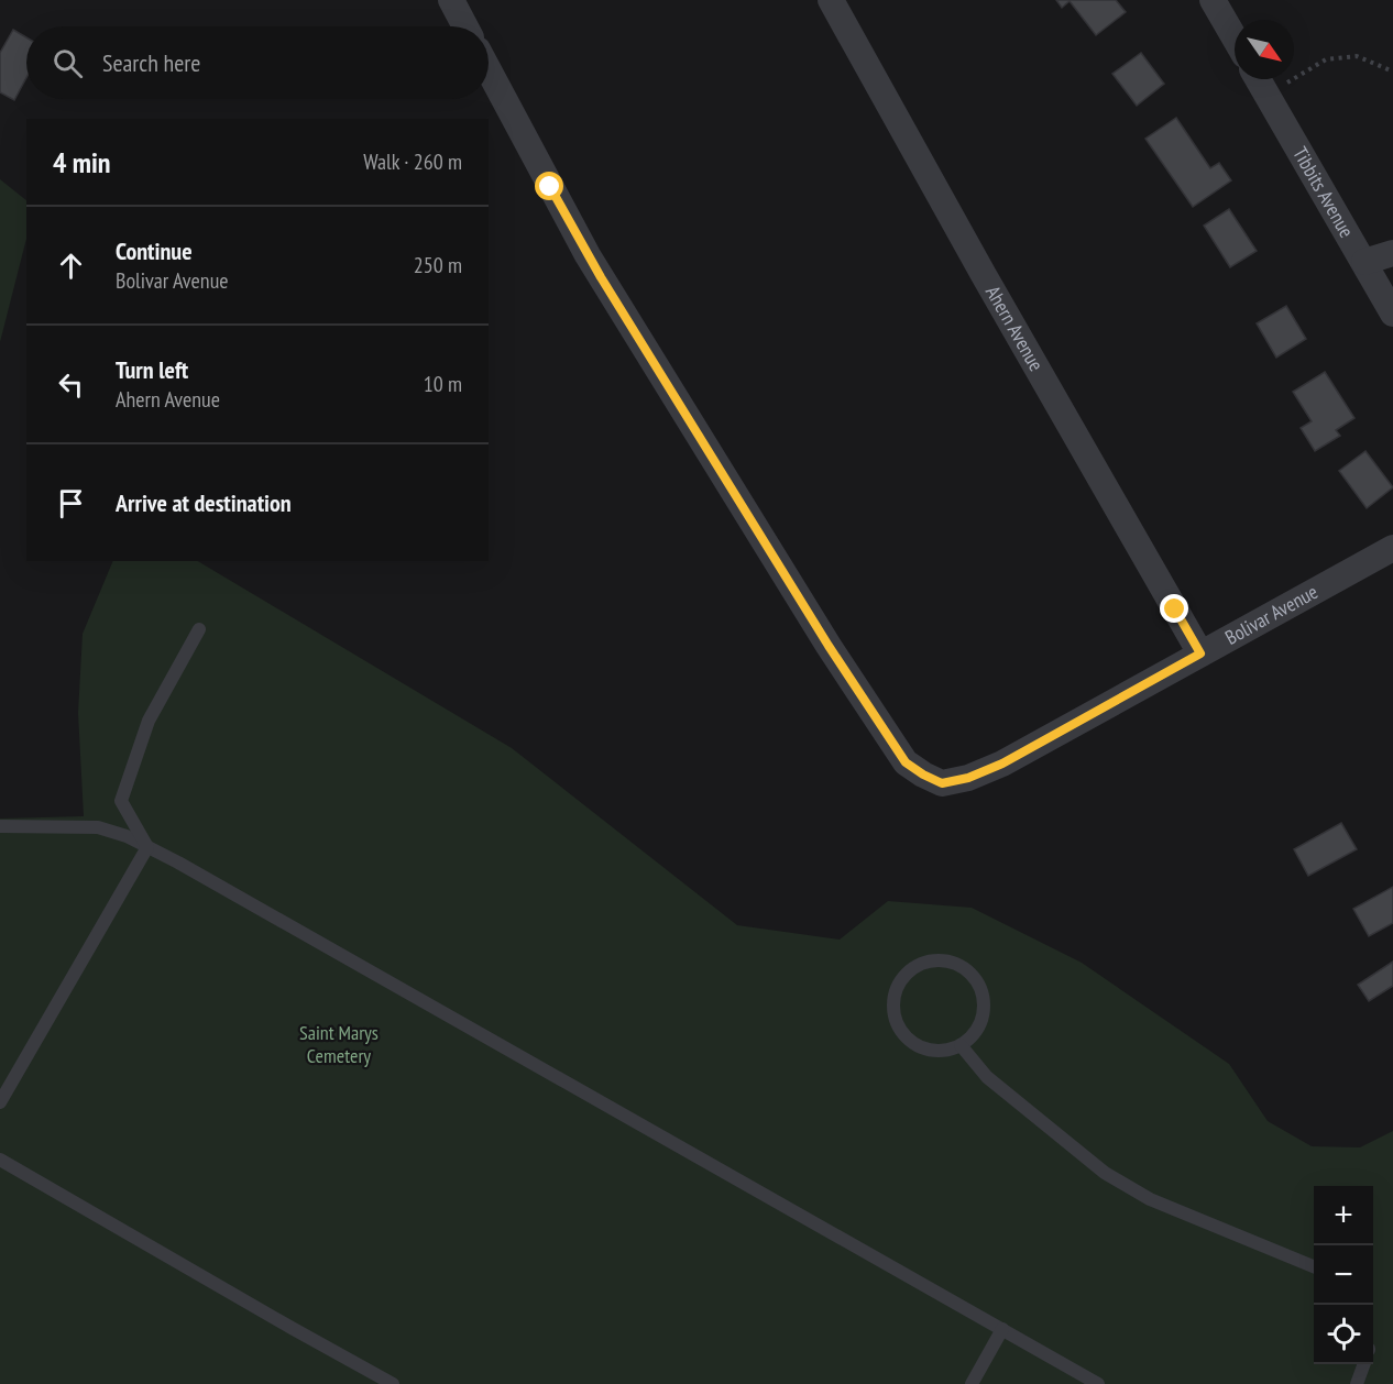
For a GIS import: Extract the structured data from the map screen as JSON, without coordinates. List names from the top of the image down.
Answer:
{
  "streets": {
    "street": ["Tibbits Avenue", "Ahern Avenue", "Bolivar Avenue"]
  },
  "crossings": [
    ["Ahern Avenue", "Bolivar Avenue"]
  ],
  "parks": ["Saint Marys Cemetery"],
  "north": "bottom right",
  "page": {
    "search": "Search here",
    "heading": ["4 min", "Walk · 260 m"],
    "list": [
      ["Continue", "Bolivar Avenue", "250 m"],
      ["Turn left", "Ahern Avenue", "10 m"],
      "Arrive at destination"
    ],
    "map_buttons": ["+", "−"]
  }
}
